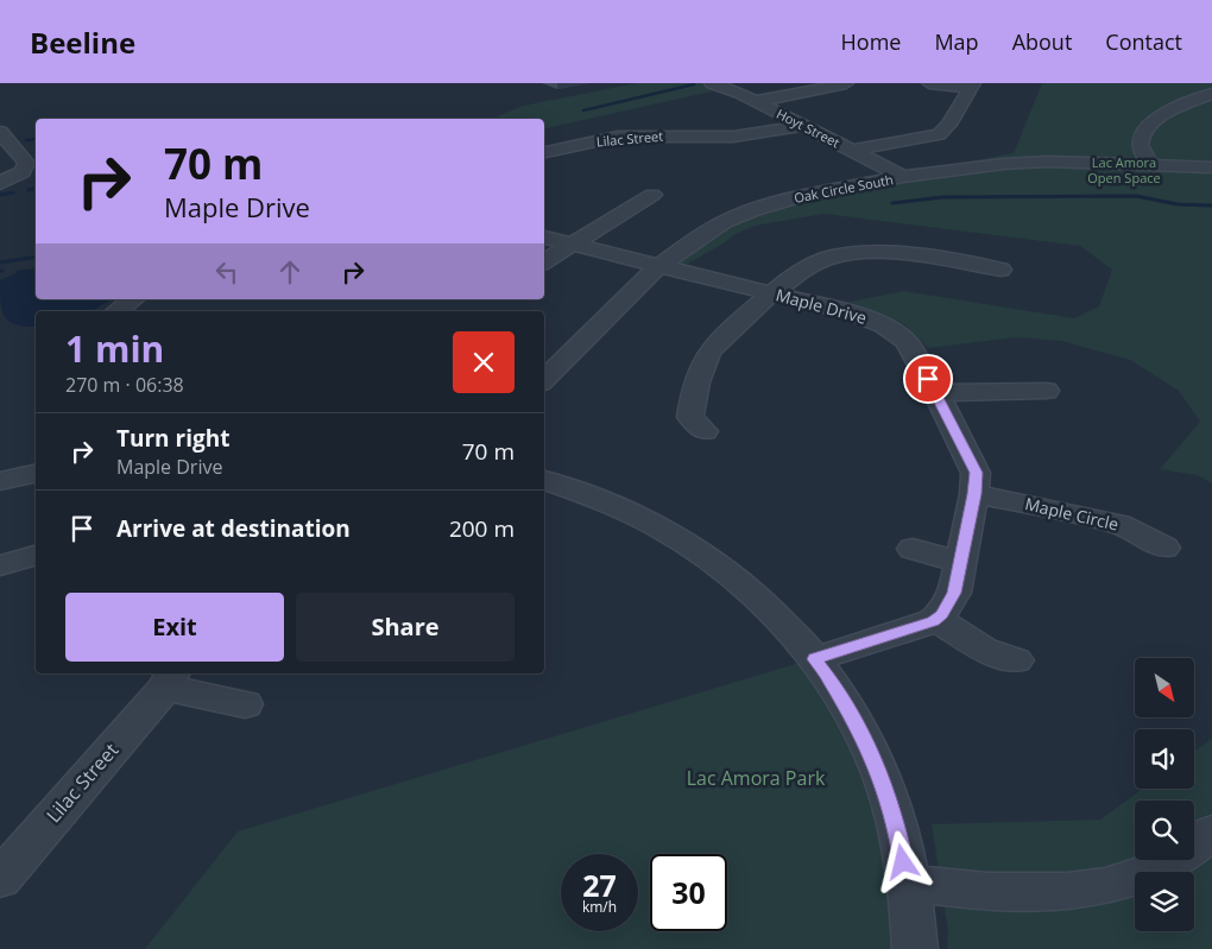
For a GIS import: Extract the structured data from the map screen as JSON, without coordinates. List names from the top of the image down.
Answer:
{
  "streets": {
    "street": [
      "Hoyt Street",
      "Lilac Street",
      "Oak Circle South",
      "Maple Drive",
      "Maple Circle"
    ]
  },
  "crossings": [
    ["Hoyt Street", "Lilac Street"],
    ["Hoyt Street", "Oak Circle South"],
    ["Oak Circle South", "Maple Drive"],
    ["Maple Drive", "Maple Circle"]
  ],
  "parks": ["Lac Amora Open Space", "Lac Amora Park"],
  "north": "bottom right",
  "page": {
    "header": "Beeline",
    "nav": [
      "Home",
      "Map",
      "About",
      "Contact"
    ],
    "turn": ["70 m", "Maple Drive"],
    "heading": ["1 min", "270 m · 06:38"],
    "list": [
      {
        "name": "Turn right",
        "note": "Maple Drive",
        "value": "70 m"
      },
      {
        "name": "Arrive at destination",
        "value": "200 m"
      }
    ],
    "buttons": ["Exit", "Share"],
    "speed": "27 km/h",
    "limit": "30"
  }
}
